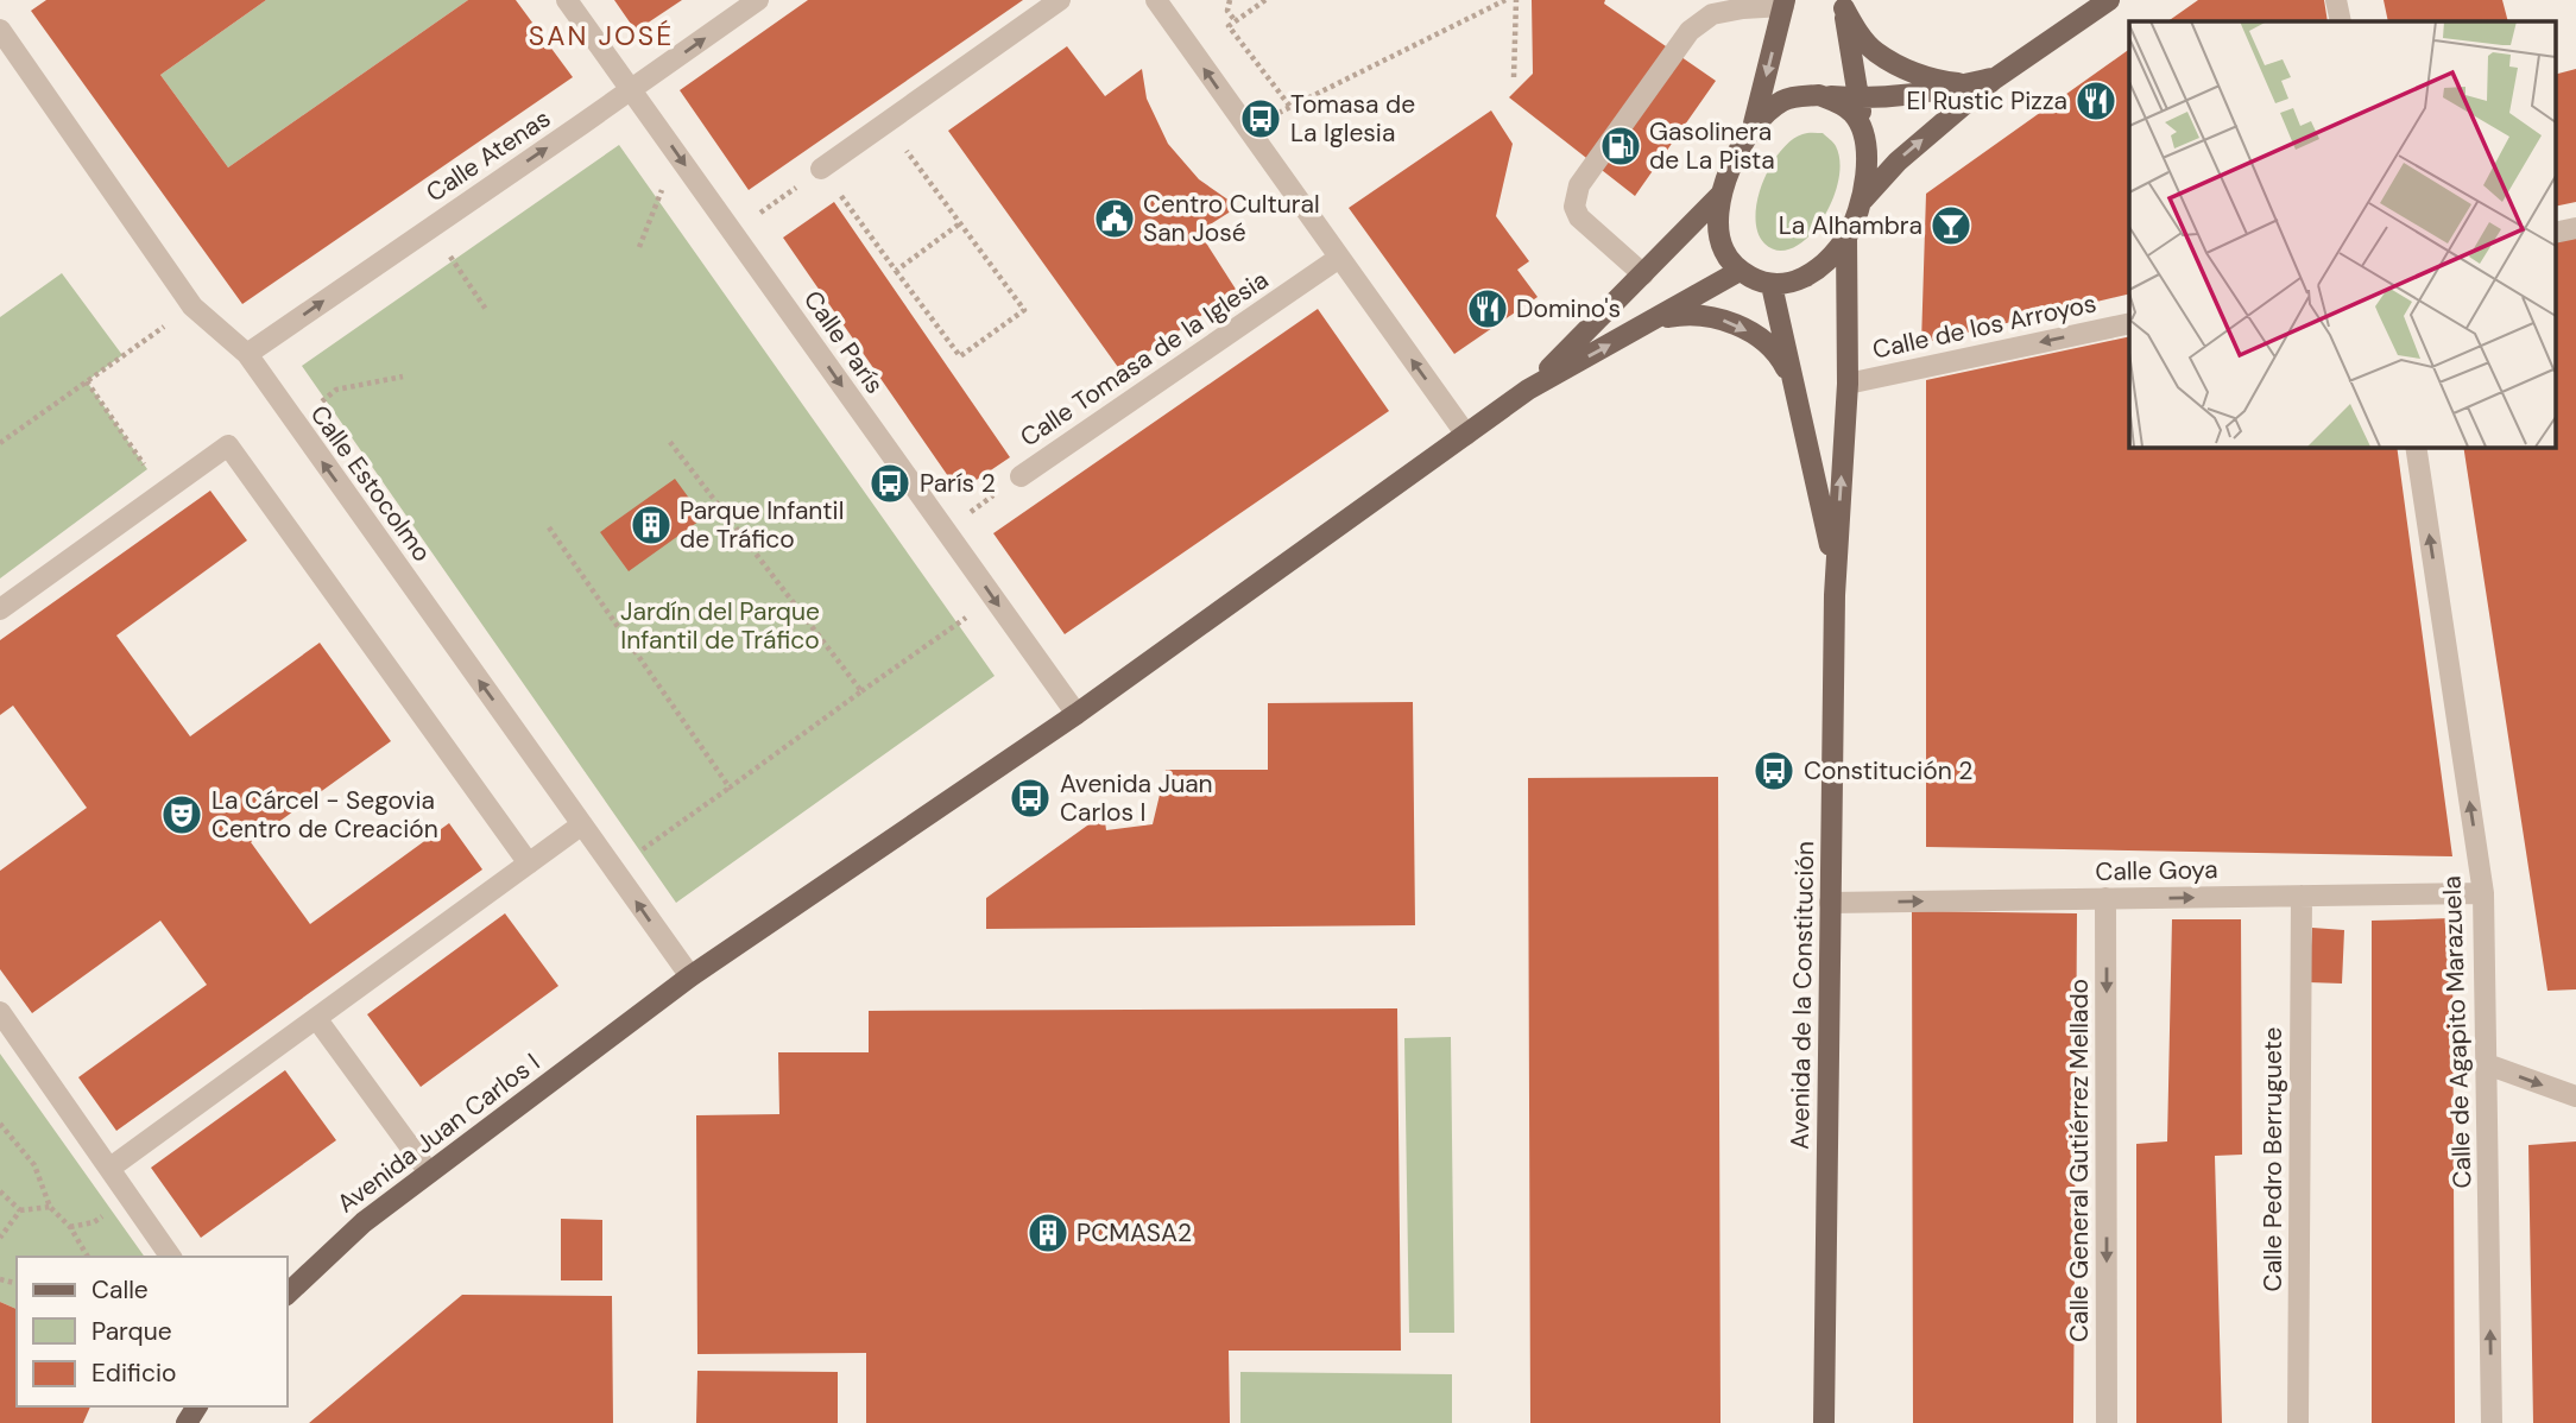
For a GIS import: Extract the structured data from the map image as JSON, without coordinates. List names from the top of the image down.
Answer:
{
  "streets": {
    "main road": ["Avenida de la Constitución", "Avenida Juan Carlos I"],
    "street": [
      "Calle Atenas",
      "Calle de los Arroyos",
      "Calle París",
      "Calle Tomasa de la Iglesia",
      "Calle Estocolmo",
      "Calle Goya",
      "Calle de Agapito Marazuela",
      "Calle Pedro Berruguete",
      "Calle General Gutiérrez Mellado"
    ]
  },
  "crossings": [
    ["Calle Atenas", "Calle París"],
    ["Calle Atenas", "Calle Estocolmo"],
    ["Calle de los Arroyos", "Avenida de la Constitución"],
    ["Calle París", "Avenida Juan Carlos I"],
    ["Calle Estocolmo", "Avenida Juan Carlos I"],
    ["Calle Goya", "Avenida de la Constitución"],
    ["Calle Goya", "Calle de Agapito Marazuela"],
    ["Calle Goya", "Calle Pedro Berruguete"],
    ["Calle Goya", "Calle General Gutiérrez Mellado"],
    ["Avenida de la Constitución", "Avenida Juan Carlos I"]
  ],
  "one_way": [
    "Calle Atenas",
    "Calle de los Arroyos",
    "Calle París",
    "Calle Estocolmo",
    "Calle Goya",
    "Calle de Agapito Marazuela",
    "Calle General Gutiérrez Mellado"
  ],
  "districts": ["SAN JOSÉ"],
  "parks": ["Jardín del Parque Infantil de Tráfico"],
  "places": {
    "restaurant": ["El Rustic Pizza", "Domino's"],
    "bus stop": [
      "Tomasa de La Iglesia",
      "París 2",
      "Constitución 2",
      "Avenida Juan Carlos I"
    ],
    "fuel station": ["Gasolinera de La Pista"],
    "public building": ["Centro Cultural San José"],
    "bar": ["La Alhambra"],
    "building": ["Parque Infantil de Tráfico", "PCMASA2"],
    "theatre": ["La Cárcel - Segovia Centro de Creación"]
  },
  "legend": ["Calle", "Parque", "Edificio"]
}
